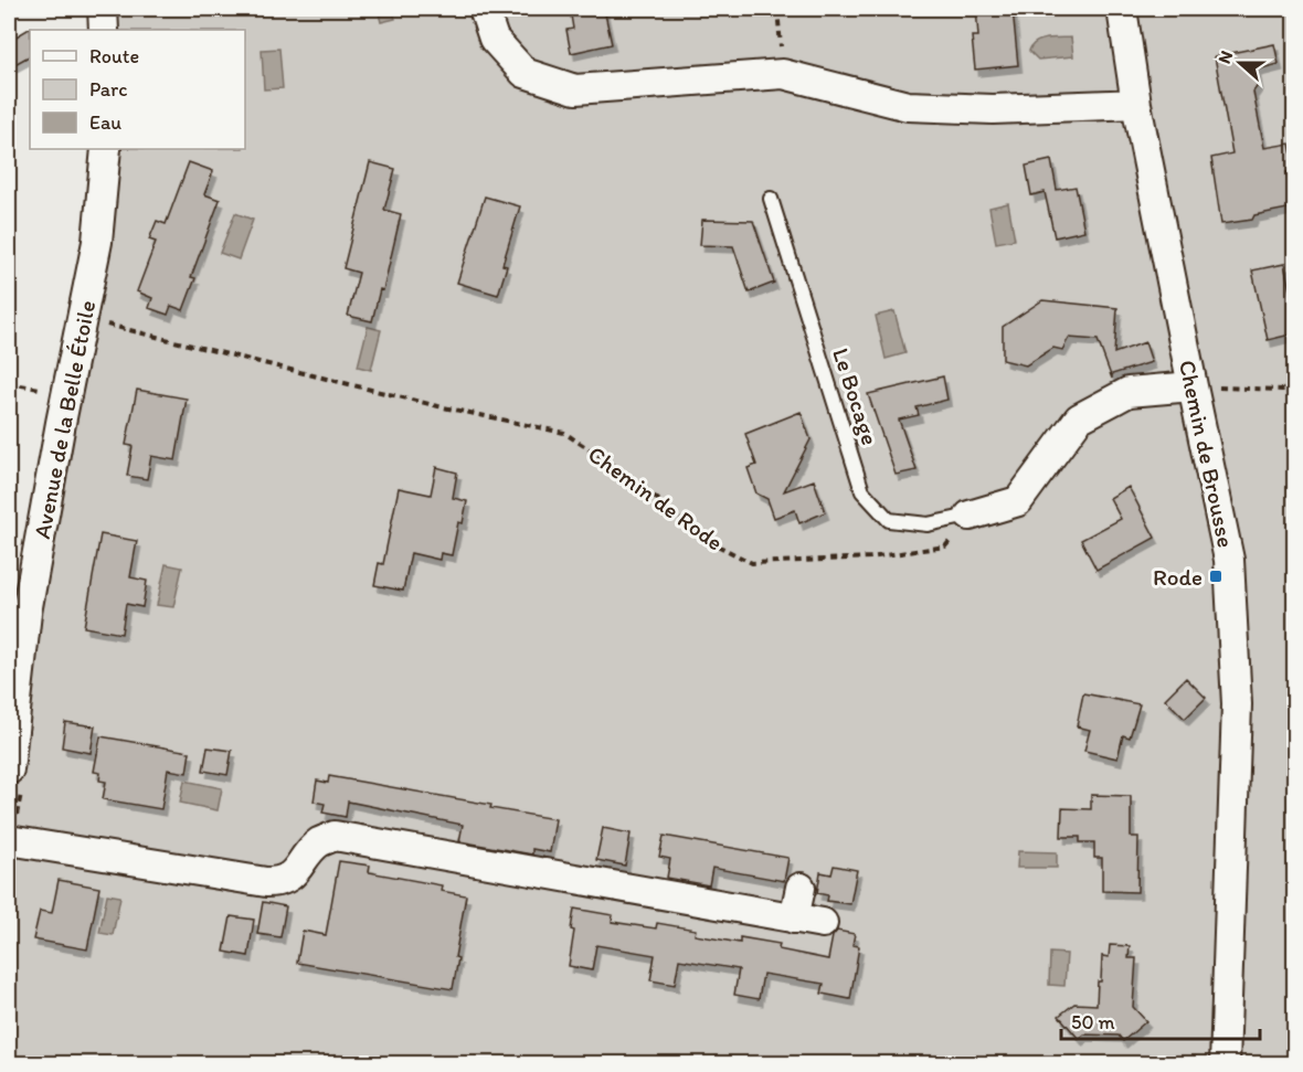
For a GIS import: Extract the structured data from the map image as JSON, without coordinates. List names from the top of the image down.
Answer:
{
  "streets": {
    "street": ["Avenue de la Belle Étoile", "Chemin de Brousse"],
    "lane": ["Le Bocage"],
    "path": ["Chemin de Rode"]
  },
  "crossings": [
    ["Le Bocage", "Chemin de Rode"],
    ["Avenue de la Belle Étoile", "Chemin de Rode"]
  ],
  "places": {
    "transit": ["Rode"]
  },
  "legend": ["Route", "Parc", "Eau"],
  "scale_bar": "50 m",
  "north": "left"
}
